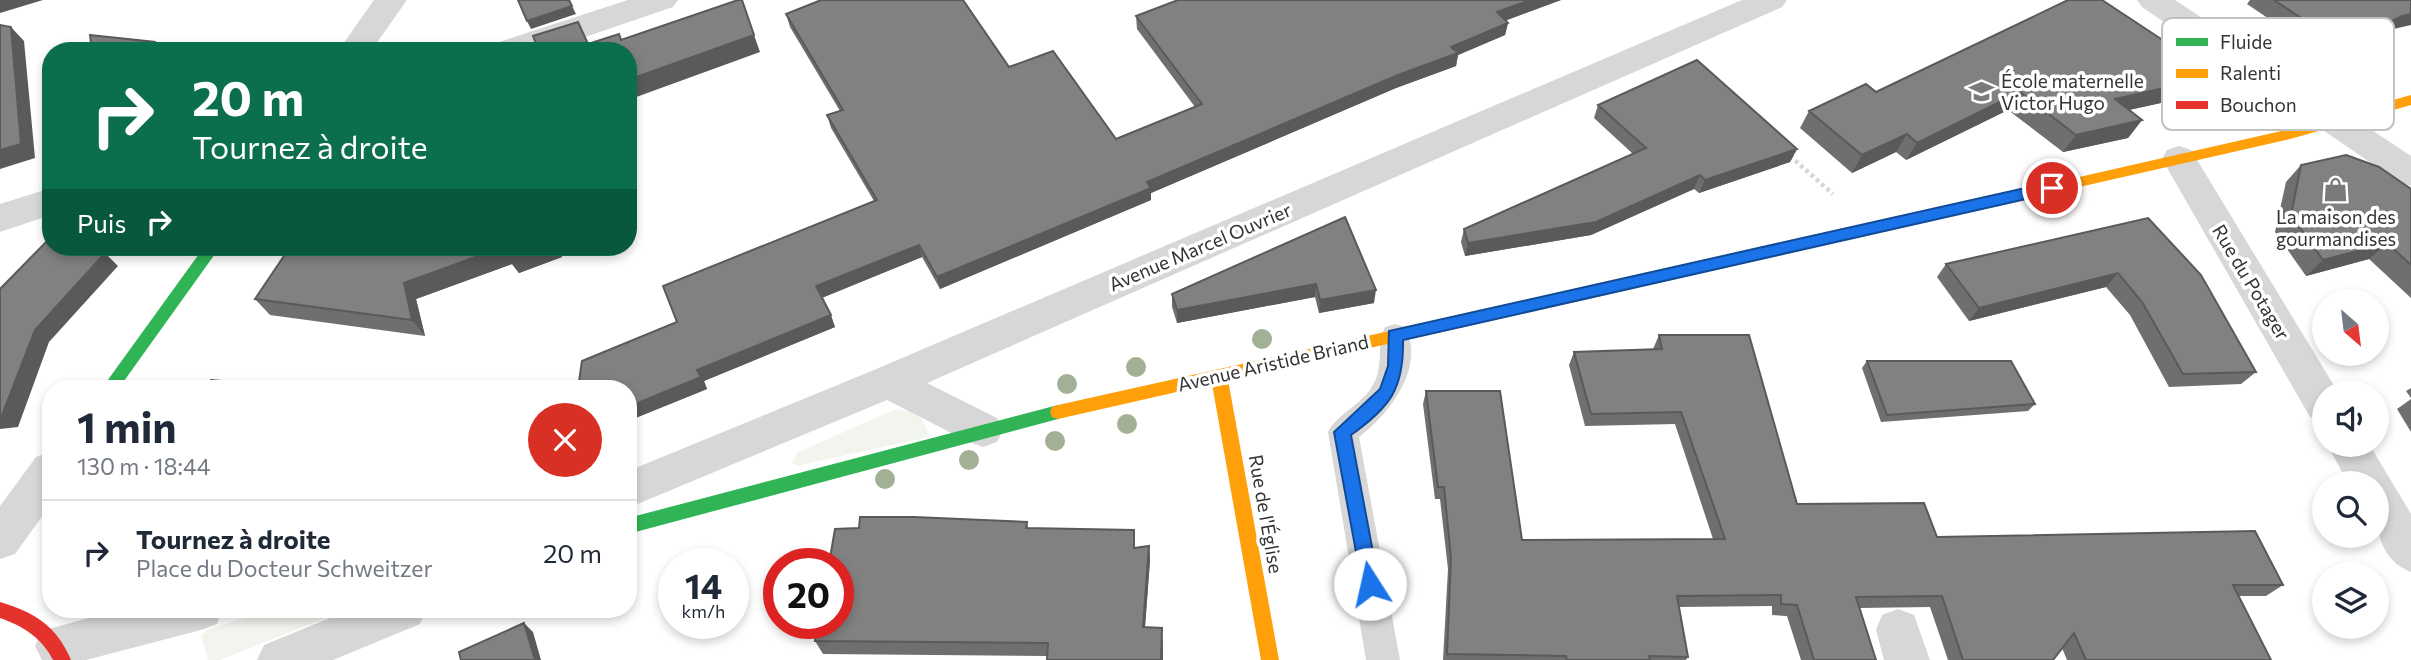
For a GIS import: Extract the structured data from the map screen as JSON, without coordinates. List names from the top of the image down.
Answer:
{
  "streets": {
    "street": [
      "Avenue Marcel Ouvrier",
      "Rue du Potager",
      "Avenue Aristide Briand",
      "Rue de l'Église"
    ]
  },
  "crossings": [
    ["Rue du Potager", "Avenue Aristide Briand"],
    ["Avenue Aristide Briand", "Rue de l'Église"]
  ],
  "places": {
    "school or university": ["École maternelle Victor Hugo"],
    "shop": ["La maison des gourmandises"]
  },
  "legend": ["Fluide", "Ralenti", "Bouchon"],
  "north": "bottom right",
  "page": {
    "turn": ["20 m", "Tournez à droite"],
    "then": "Puis",
    "heading": ["1 min", "130 m · 18:44"],
    "list": [
      {
        "name": "Tournez à droite",
        "note": "Place du Docteur Schweitzer",
        "value": "20 m"
      }
    ],
    "speed": "14 km/h",
    "limit": "20"
  }
}
